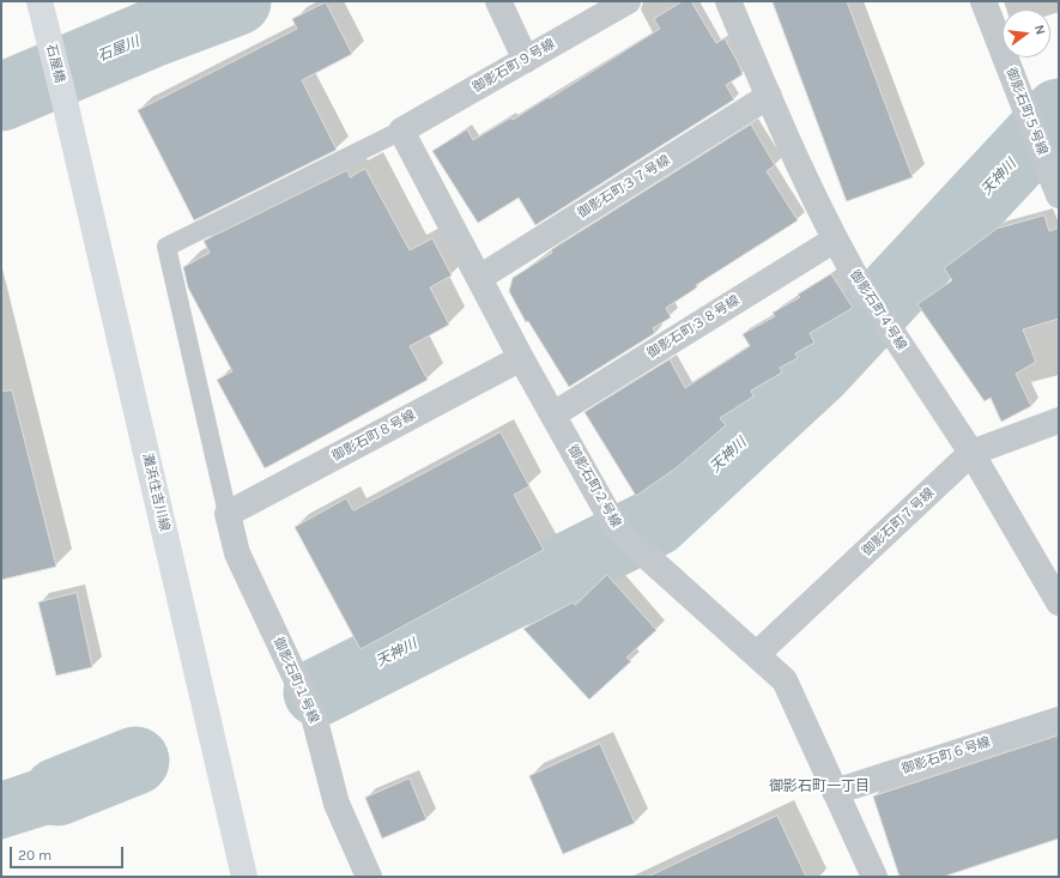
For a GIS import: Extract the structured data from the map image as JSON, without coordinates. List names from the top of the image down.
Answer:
{
  "streets": {
    "street": [
      "石屋橋",
      "御影石町９号線",
      "御影石町５号線",
      "御影石町３７号線",
      "御影石町４号線",
      "御影石町３８号線",
      "御影石町８号線",
      "御影石町２号線",
      "灘浜住吉川線",
      "御影石町７号線",
      "御影石町１号線",
      "御影石町６号線"
    ]
  },
  "crossings": [
    ["石屋橋", "灘浜住吉川線"],
    ["御影石町９号線", "御影石町２号線"],
    ["御影石町３７号線", "御影石町４号線"],
    ["御影石町３７号線", "御影石町２号線"],
    ["御影石町４号線", "御影石町３８号線"],
    ["御影石町４号線", "御影石町７号線"],
    ["御影石町３８号線", "御影石町２号線"],
    ["御影石町８号線", "御影石町２号線"],
    ["御影石町８号線", "御影石町１号線"],
    ["御影石町２号線", "御影石町７号線"],
    ["御影石町２号線", "御影石町６号線"]
  ],
  "districts": ["御影石町一丁目"],
  "water": ["石屋川", "天神川"],
  "scale_bar": "20 m",
  "north": "right"
}
